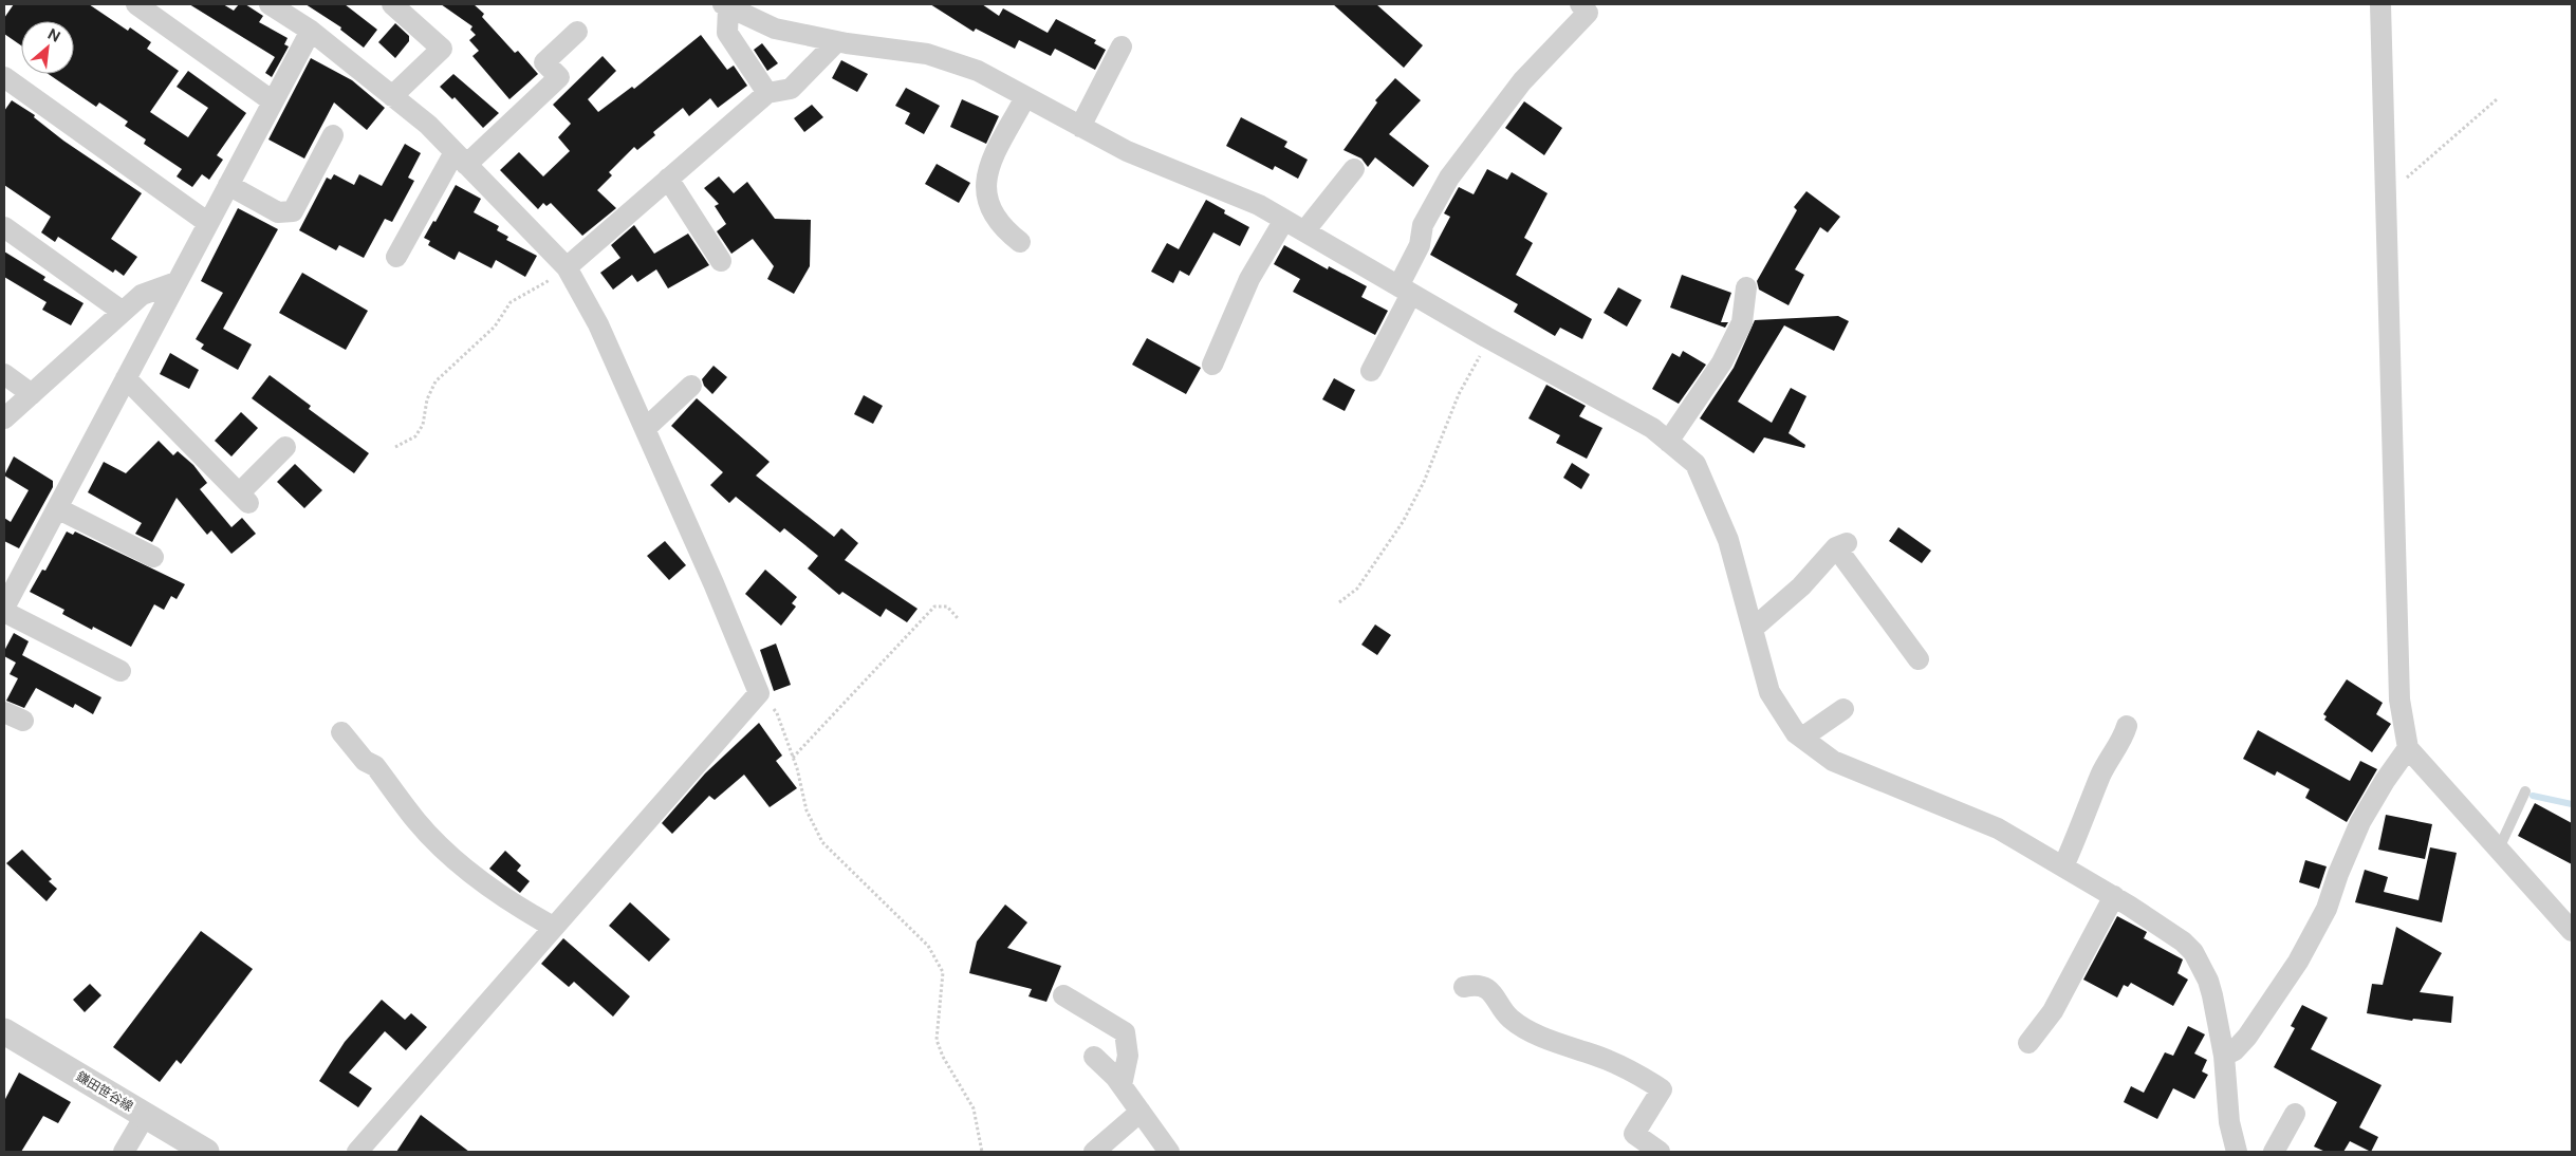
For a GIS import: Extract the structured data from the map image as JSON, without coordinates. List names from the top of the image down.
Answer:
{
  "streets": {
    "street": ["鎌田笹谷線"]
  },
  "north": "top right"
}
